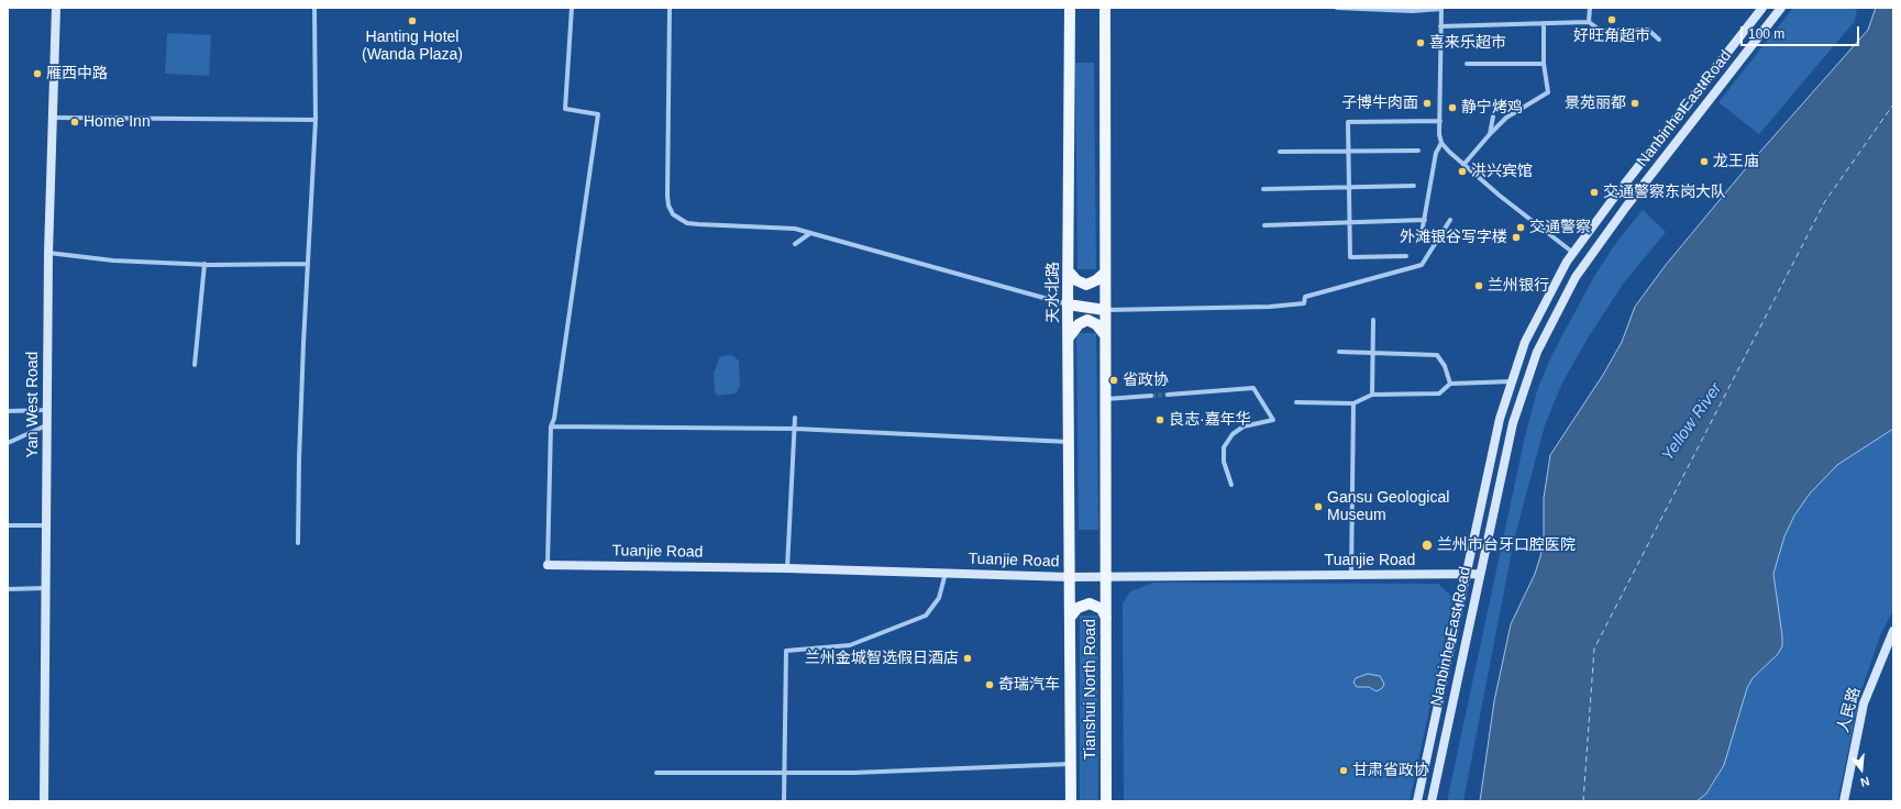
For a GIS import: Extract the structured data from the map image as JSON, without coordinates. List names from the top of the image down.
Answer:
{
  "streets": {
    "main road": [
      "Nanbinhe East Road",
      "天水北路",
      "Yan West Road",
      "Tuanjie Road",
      "Tianshui North Road",
      "人民路"
    ]
  },
  "crossings": [
    ["Nanbinhe East Road", "Tuanjie Road"],
    ["天水北路", "Tuanjie Road"],
    ["天水北路", "Tianshui North Road"],
    ["Tuanjie Road", "Tianshui North Road"]
  ],
  "water": ["Yellow River"],
  "places": [
    "好旺角超市",
    "Hanting Hotel (Wanda Plaza)",
    "喜来乐超市",
    "雁西中路",
    "子博牛肉面",
    "景苑丽都",
    "静宁烤鸡",
    "Home Inn",
    "龙王庙",
    "洪兴宾馆",
    "交通警察东岗大队",
    "交通警察",
    "外滩银谷写字楼",
    "兰州银行",
    "省政协",
    "良志·嘉年华",
    "Gansu Geological Museum",
    "兰州市台牙口腔医院",
    "兰州金城智选假日酒店",
    "奇瑞汽车",
    "甘肃省政协"
  ],
  "scale_bar": "100 m",
  "north": "bottom"
}
